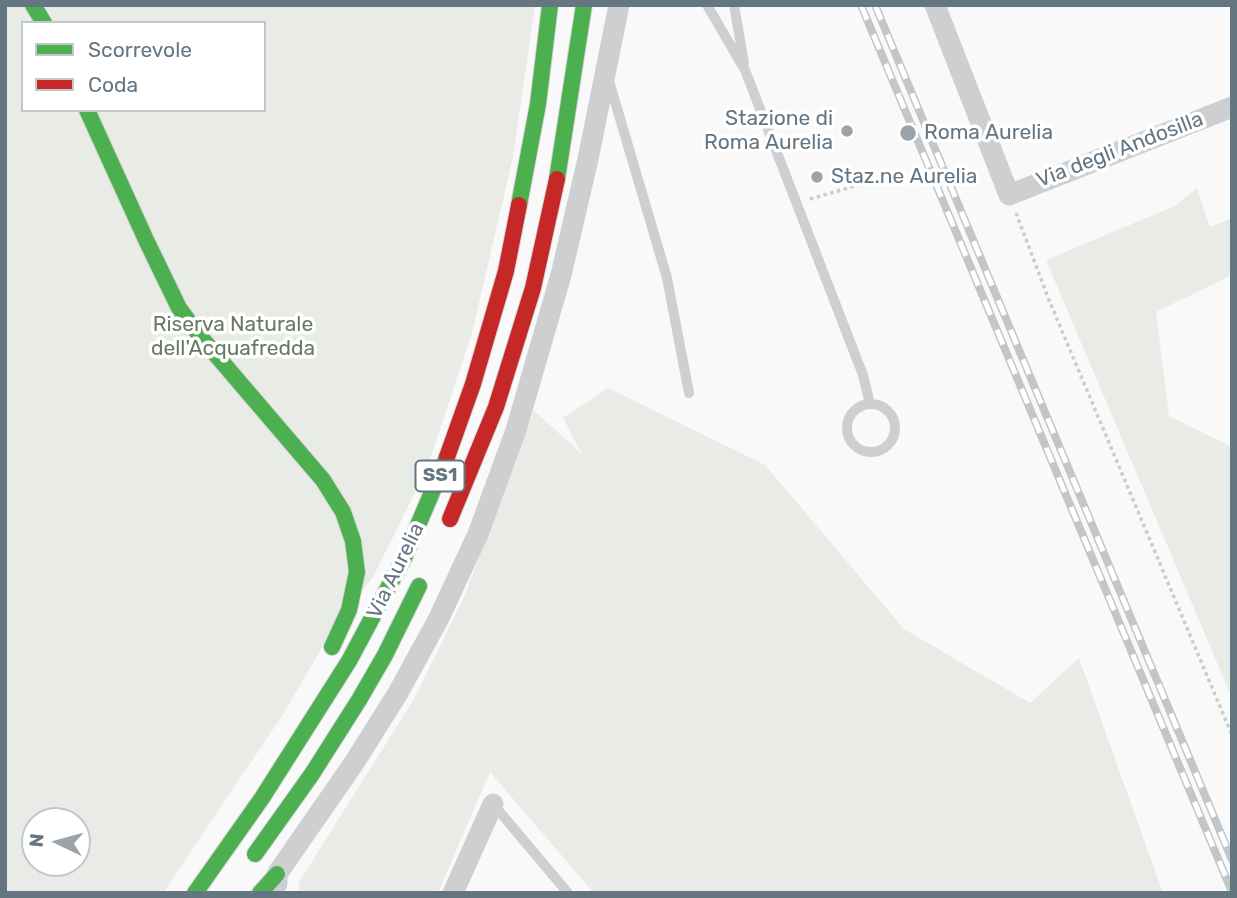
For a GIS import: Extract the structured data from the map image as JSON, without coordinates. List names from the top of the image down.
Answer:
{
  "streets": {
    "main road": ["SS1", "Via Aurelia"],
    "street": ["Via degli Andosilla"]
  },
  "parks": ["Riserva Naturale dell'Acquafredda"],
  "places": ["Stazione di Roma Aurelia", "Roma Aurelia", "Staz.ne Aurelia"],
  "legend": ["Scorrevole", "Coda"],
  "north": "left"
}
